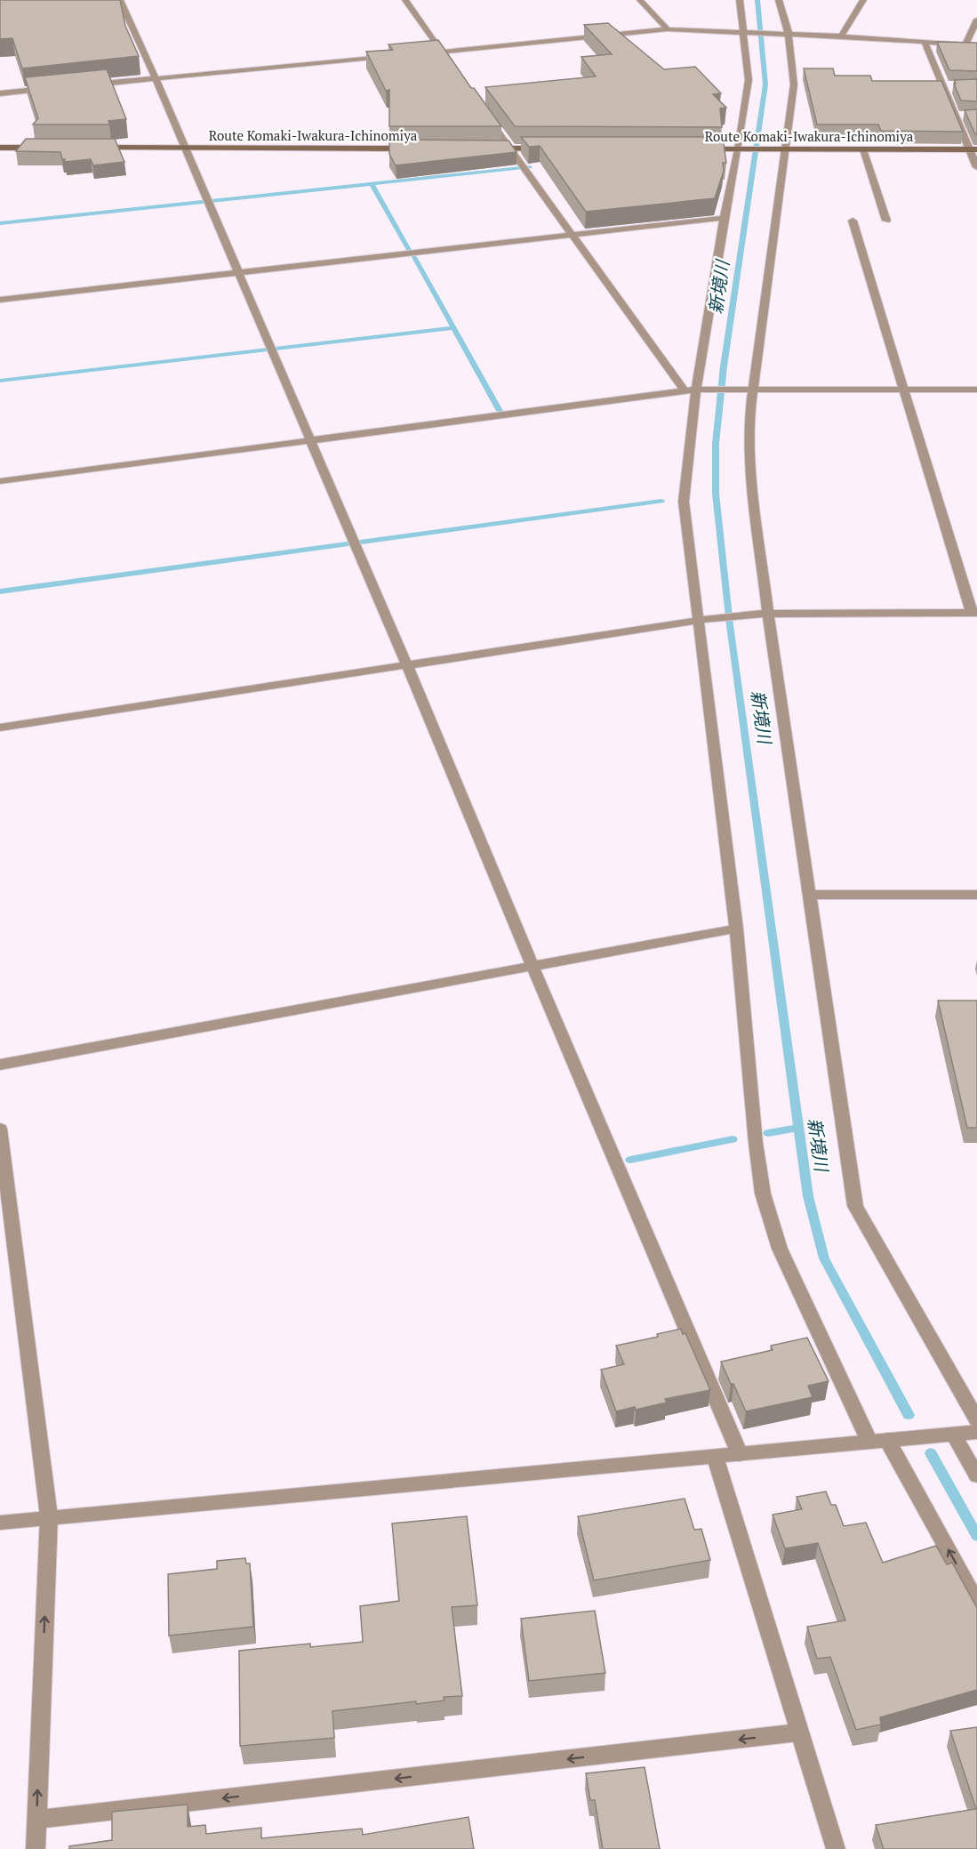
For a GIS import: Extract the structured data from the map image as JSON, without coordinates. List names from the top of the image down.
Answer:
{
  "streets": {
    "main road": ["Route Komaki-Iwakura-Ichinomiya"]
  },
  "water": ["新境川"]
}
